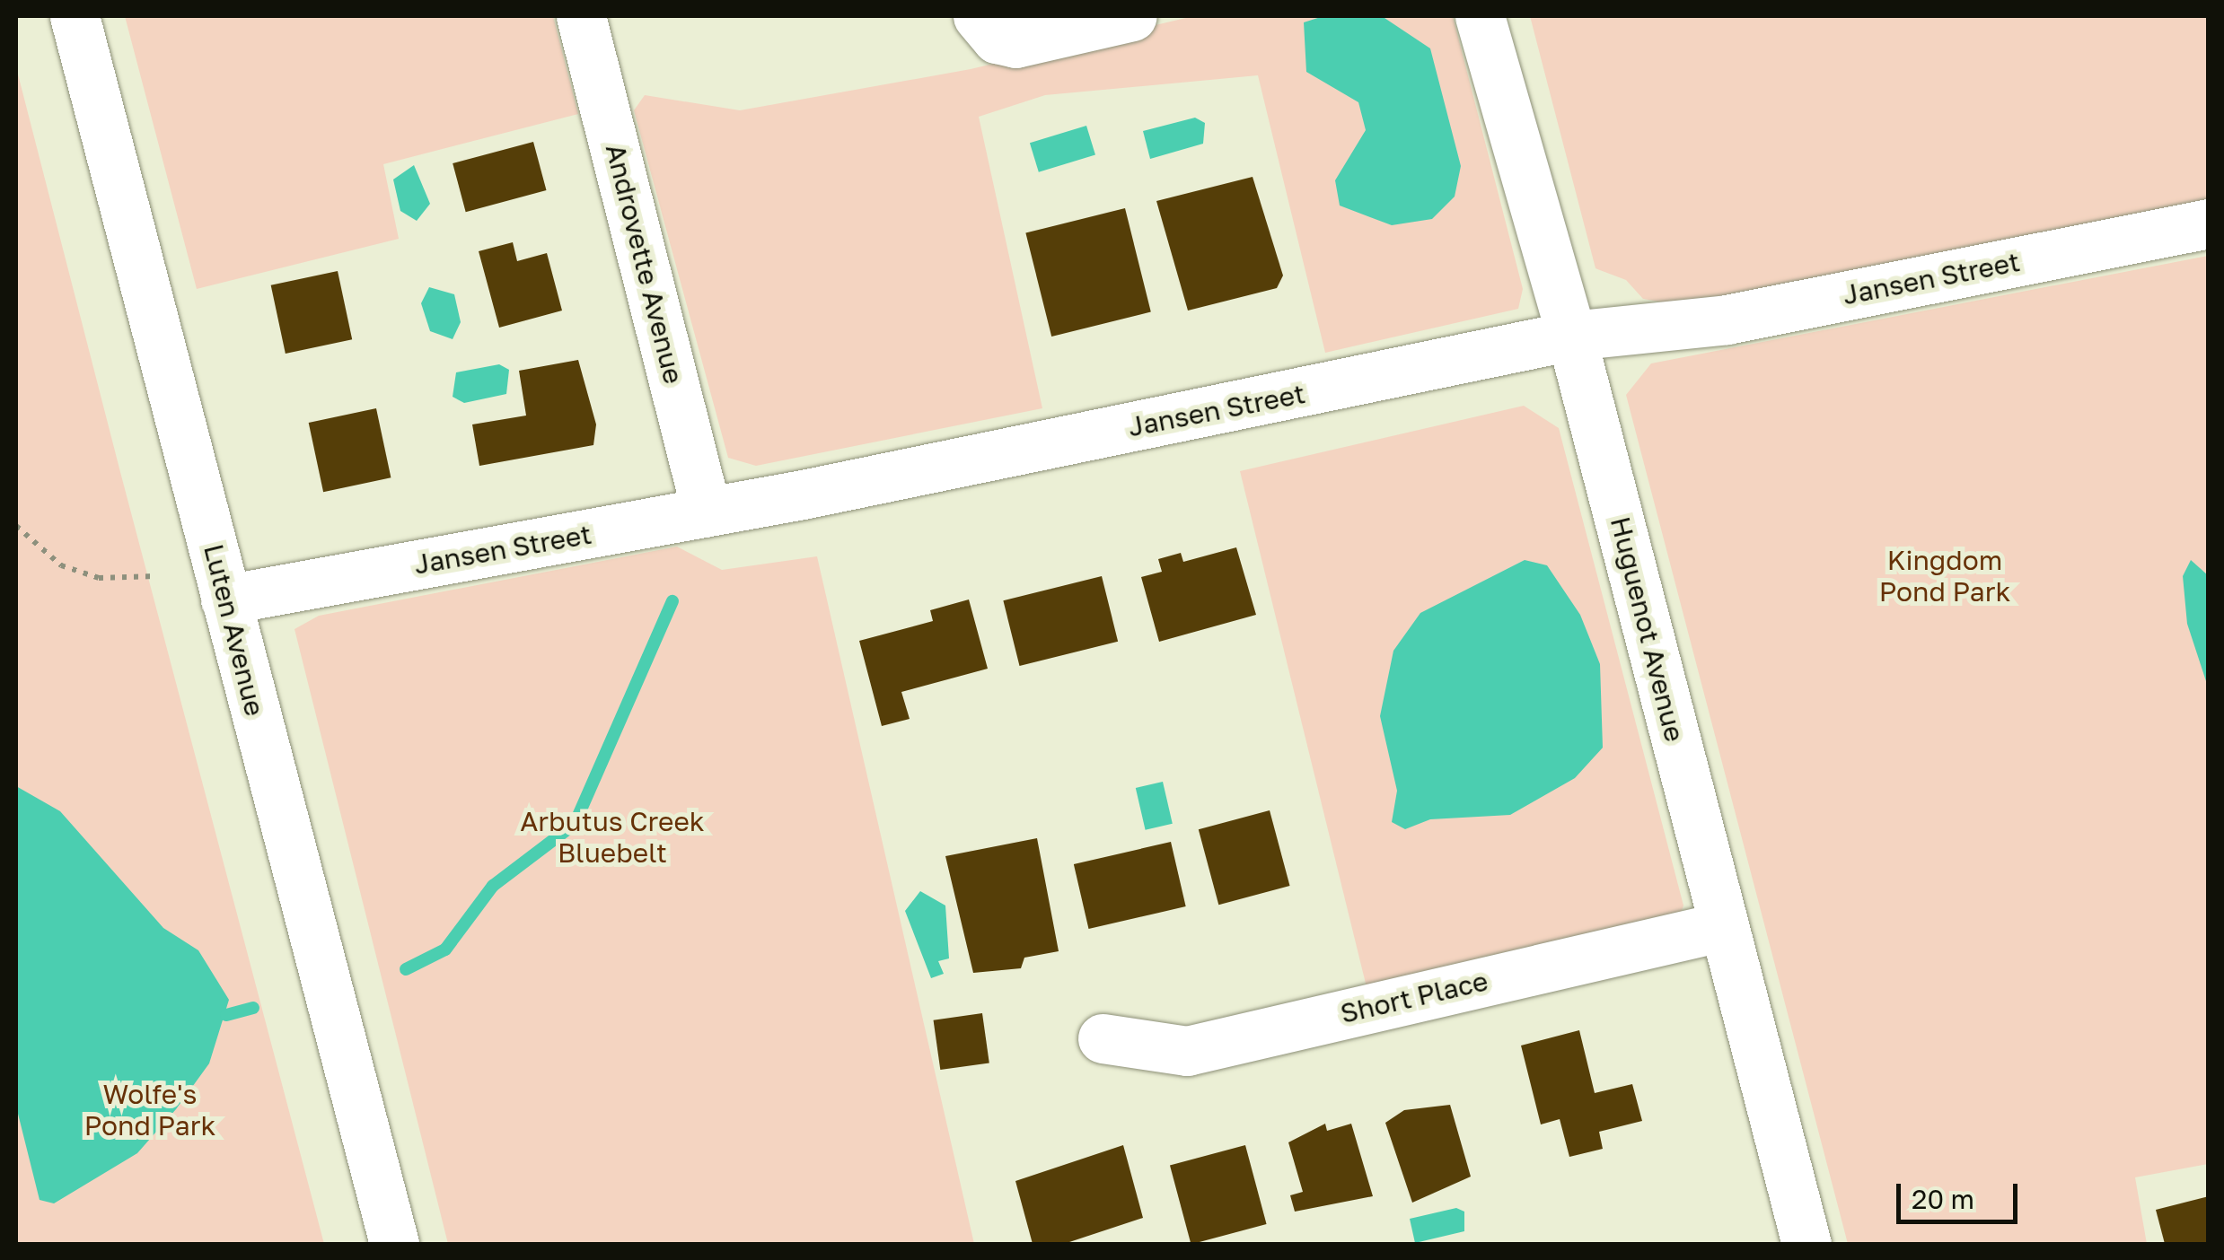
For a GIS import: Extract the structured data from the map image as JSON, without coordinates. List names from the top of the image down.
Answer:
{
  "streets": {
    "street": [
      "Androvette Avenue",
      "Jansen Street",
      "Huguenot Avenue",
      "Luten Avenue",
      "Short Place"
    ]
  },
  "crossings": [
    ["Androvette Avenue", "Jansen Street"],
    ["Jansen Street", "Huguenot Avenue"],
    ["Jansen Street", "Luten Avenue"],
    ["Huguenot Avenue", "Short Place"]
  ],
  "parks": ["Kingdom Pond Park", "Arbutus Creek Bluebelt", "Wolfe's Pond Park"],
  "scale_bar": "20 m"
}
